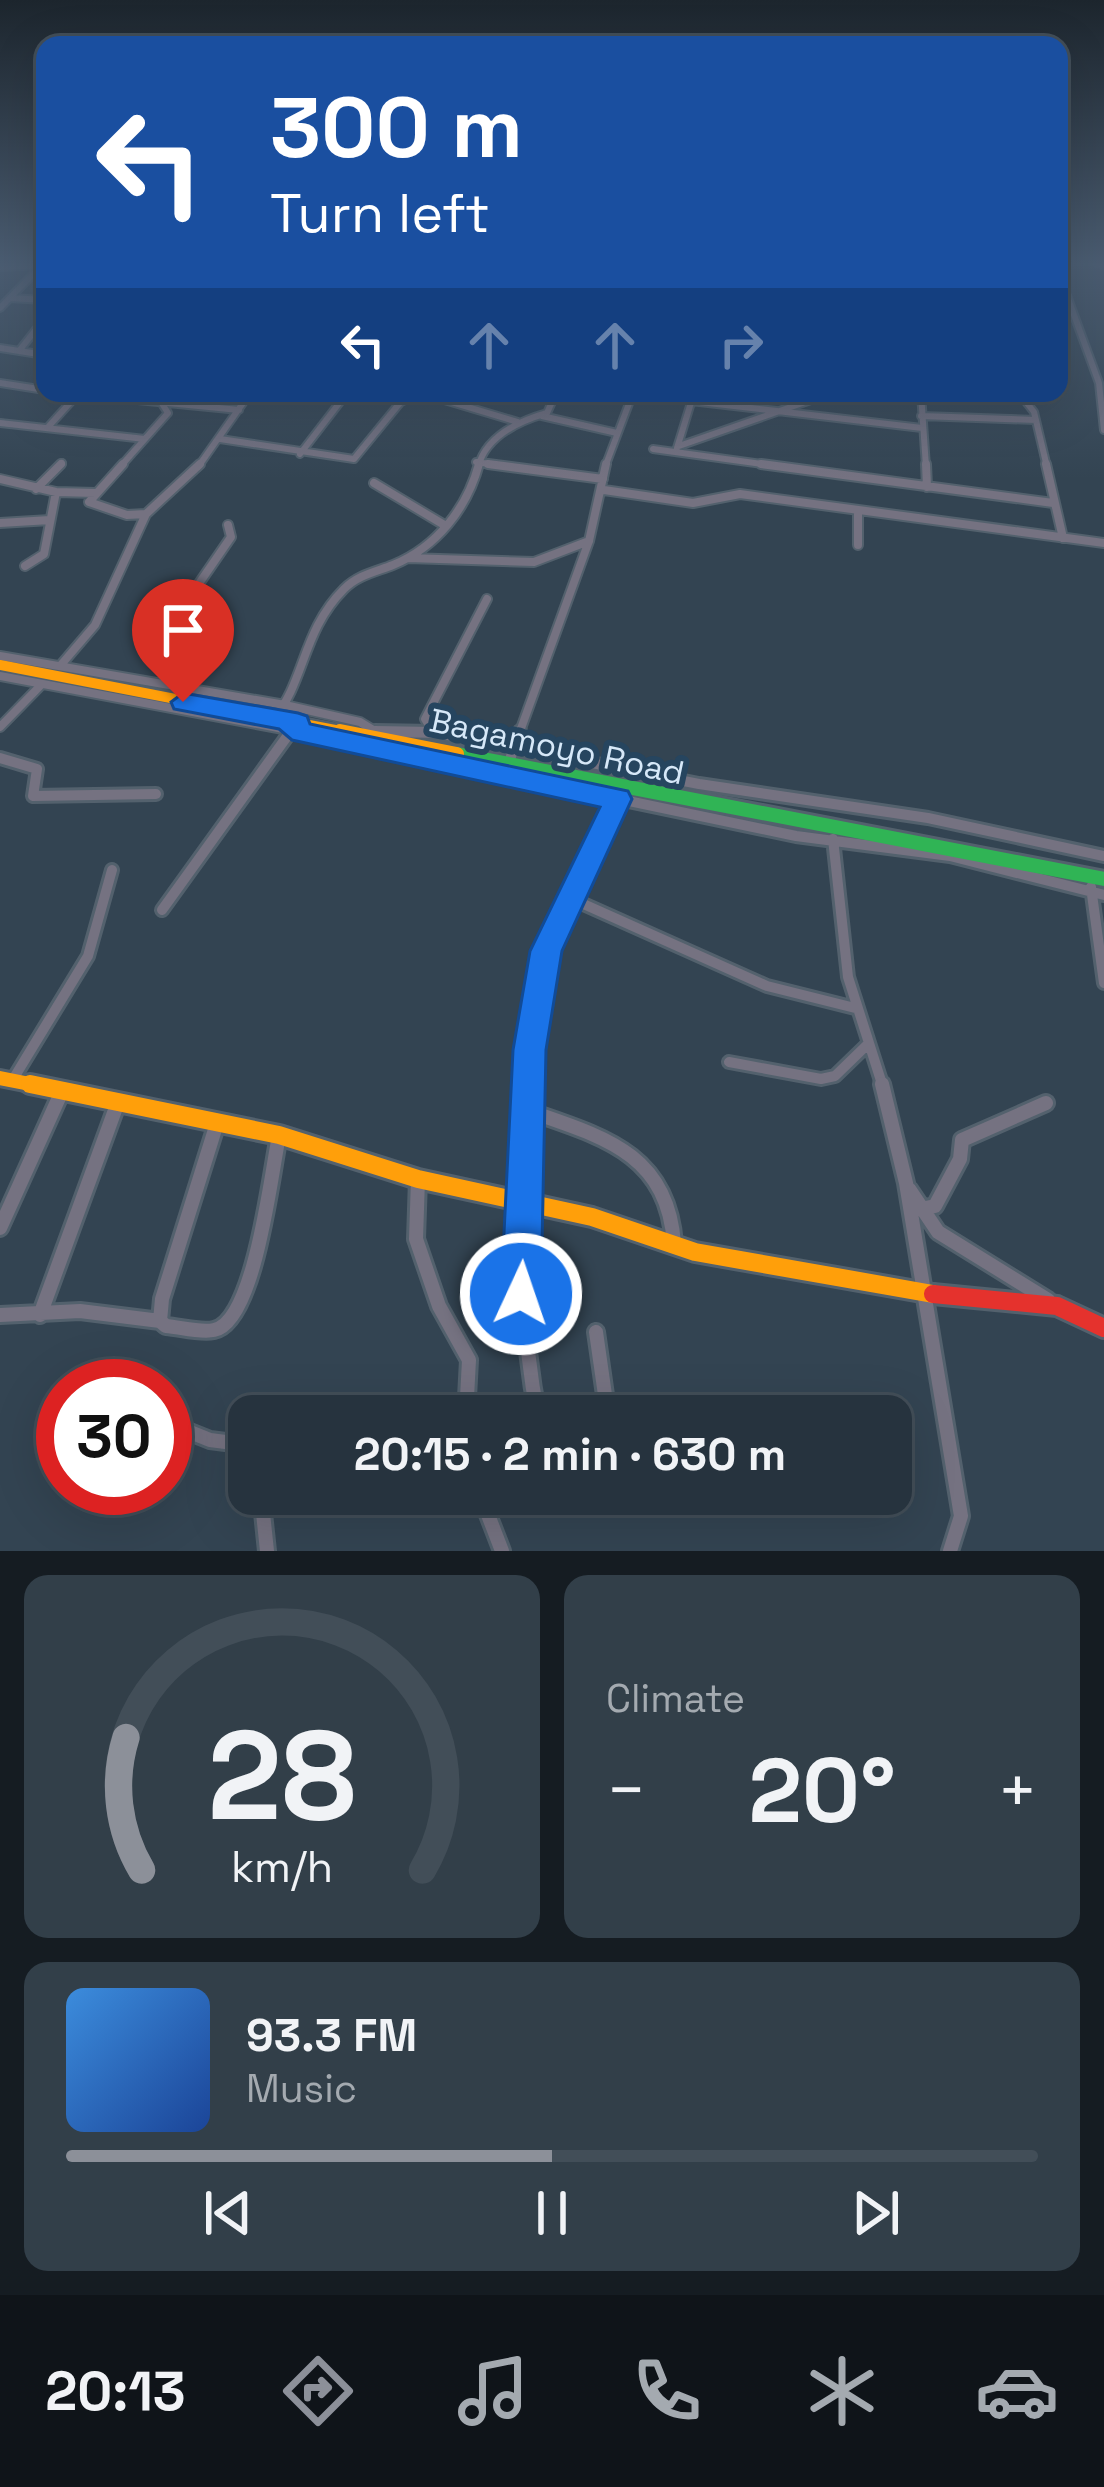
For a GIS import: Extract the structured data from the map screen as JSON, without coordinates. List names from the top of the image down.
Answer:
{
  "streets": {
    "main road": ["Bagamoyo Road"]
  },
  "page": {
    "turn": ["300 m", "Turn left"],
    "limit": "30",
    "trip": "20:15 · 2 min · 630 m",
    "tile": "Climate",
    "heat": ["−", "20°", "+"],
    "song": ["93.3 FM", "Music"],
    "tabs": "20:13",
    "gauge": ["28", "km/h"]
  }
}
